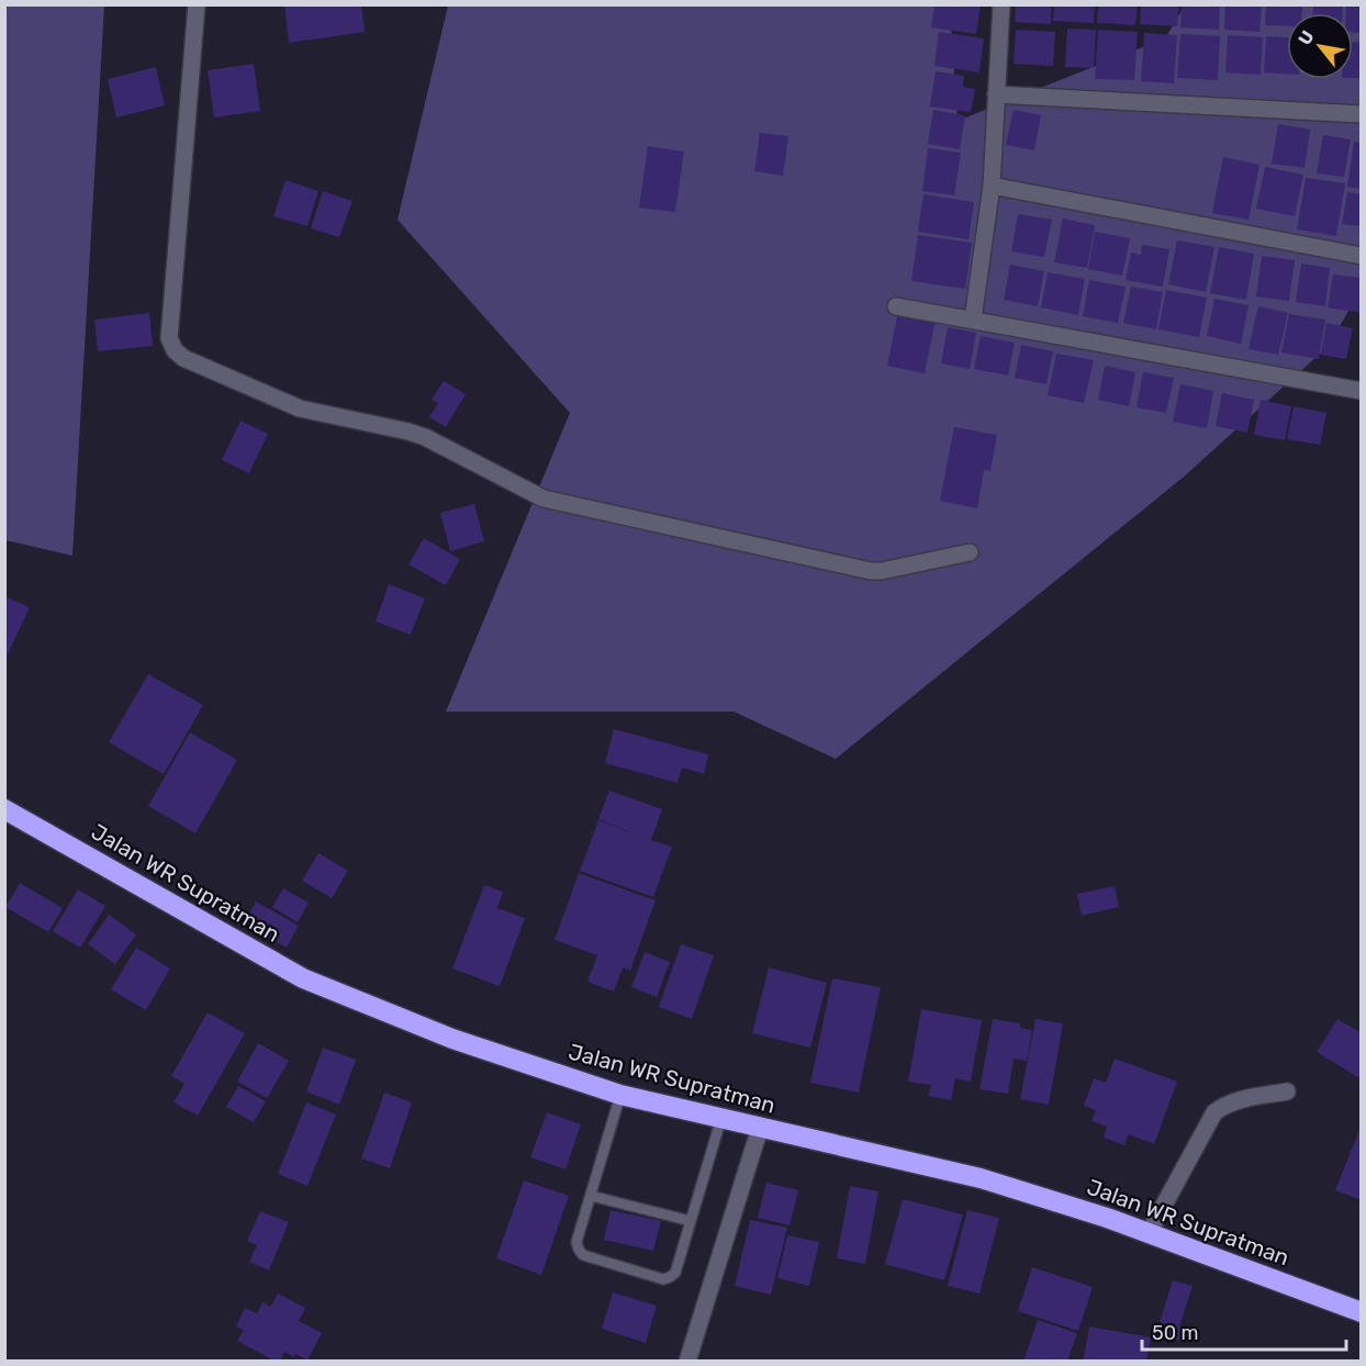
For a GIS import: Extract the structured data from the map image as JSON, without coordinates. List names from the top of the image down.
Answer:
{
  "streets": {
    "highway": ["Jalan WR Supratman"]
  },
  "scale_bar": "50 m",
  "north": "top left"
}
